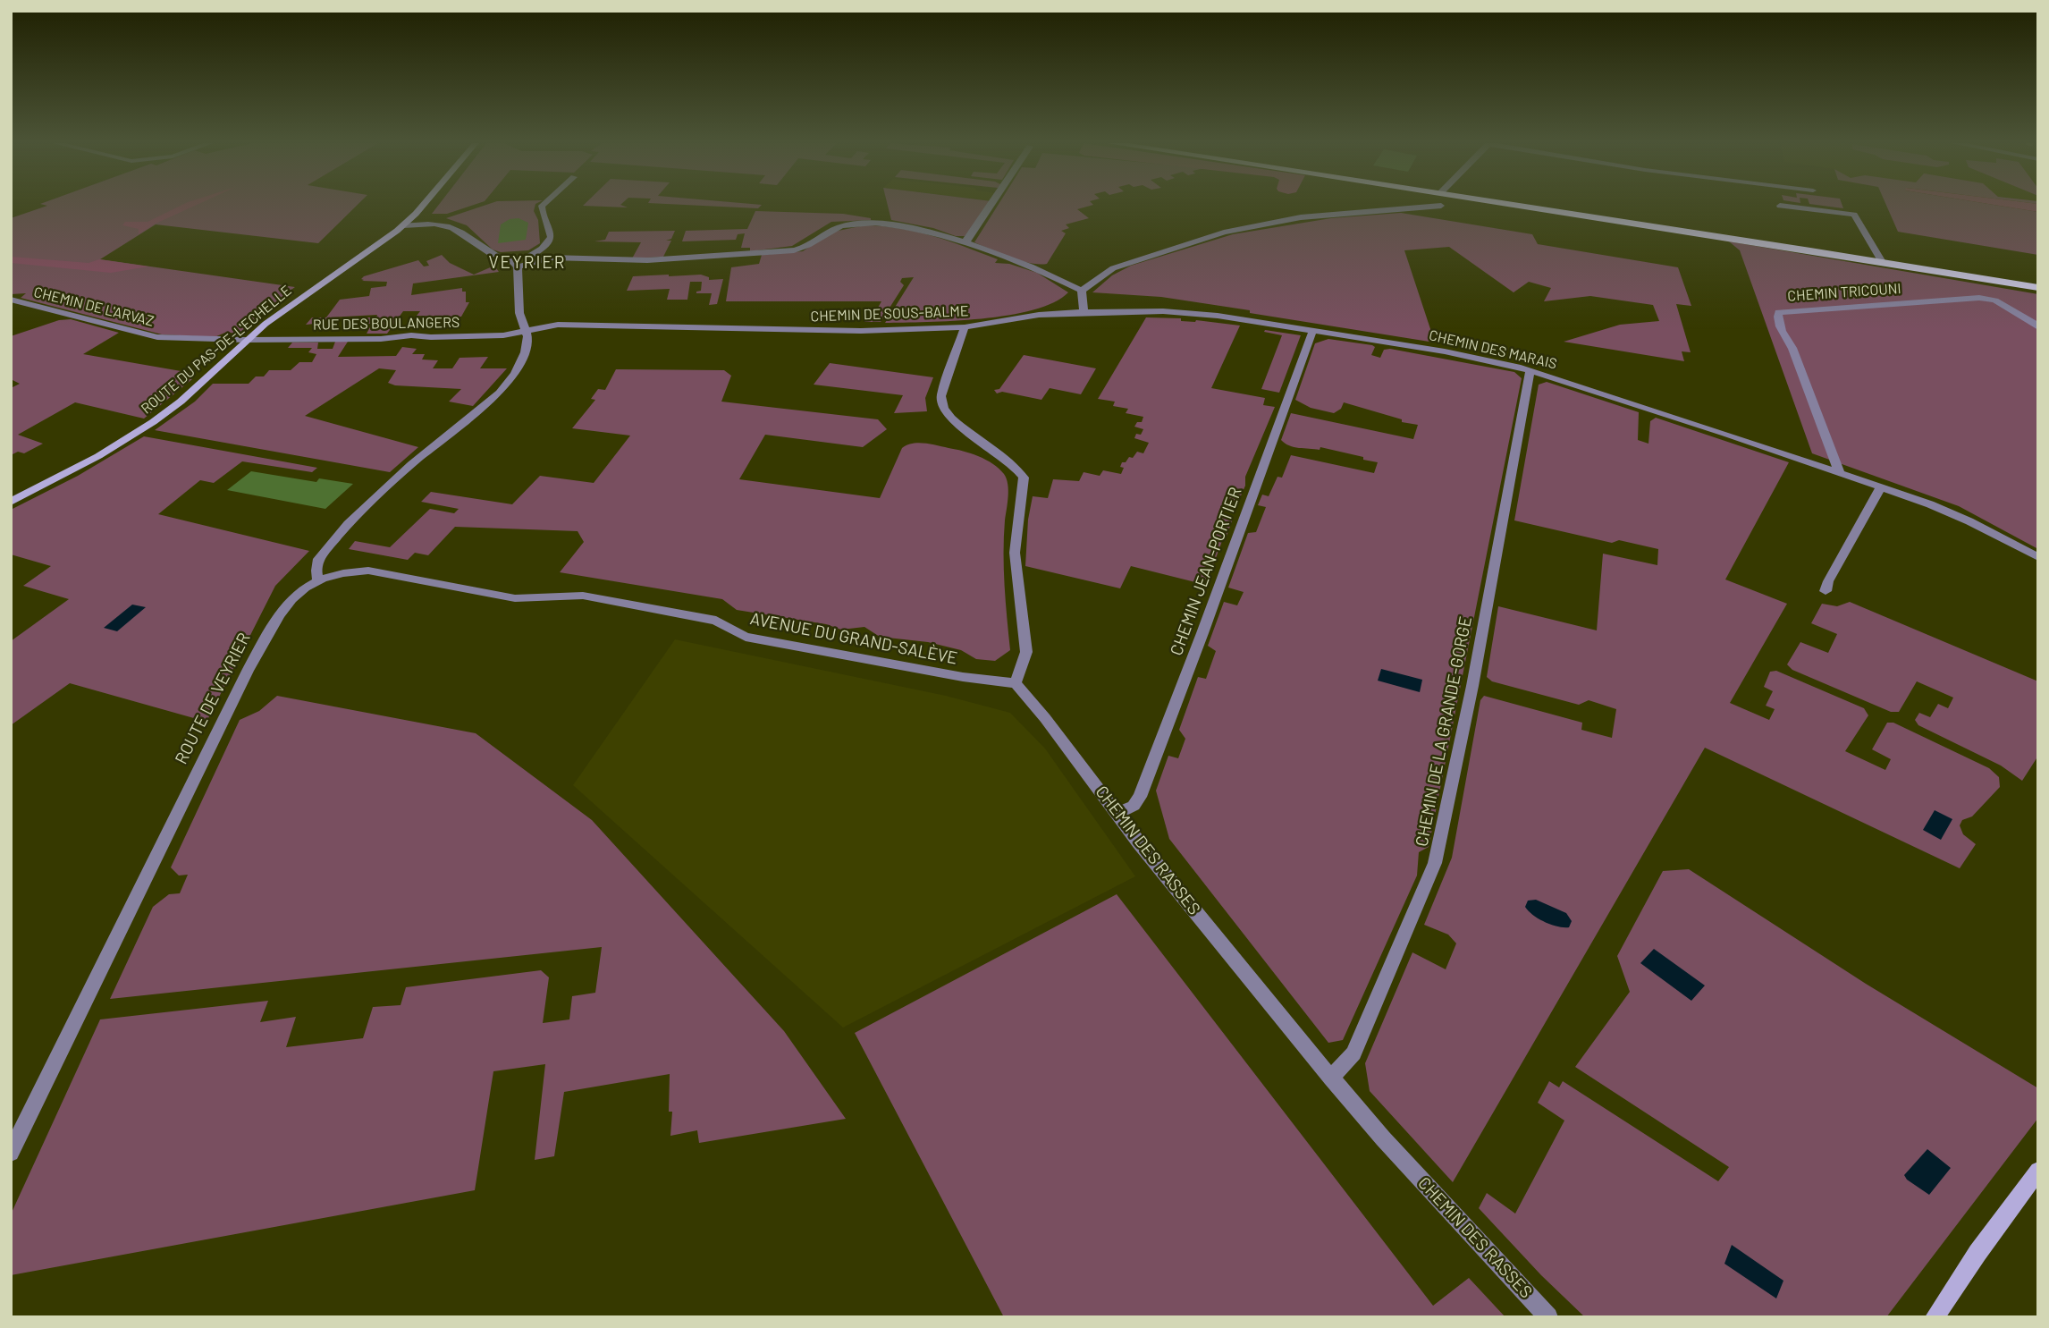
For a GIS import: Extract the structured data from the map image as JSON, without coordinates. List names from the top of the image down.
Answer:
{
  "streets": {
    "main road": ["ROUTE DU PAS-DE-L'ECHELLE"],
    "street": [
      "CHEMIN TRICOUNI",
      "CHEMIN DE L'ARVAZ",
      "CHEMIN DE SOUS-BALME",
      "RUE DES BOULANGERS",
      "CHEMIN DES MARAIS",
      "CHEMIN JEAN-PORTIER",
      "AVENUE DU GRAND-SALÈVE",
      "ROUTE DE VEYRIER",
      "CHEMIN DE LA GRANDE-GORGE",
      "CHEMIN DES RASSES"
    ]
  },
  "crossings": [
    ["CHEMIN TRICOUNI", "CHEMIN DES MARAIS"],
    ["CHEMIN DE L'ARVAZ", "RUE DES BOULANGERS"],
    ["CHEMIN DE L'ARVAZ", "ROUTE DU PAS-DE-L'ECHELLE"],
    ["CHEMIN DE SOUS-BALME", "RUE DES BOULANGERS"],
    ["CHEMIN DE SOUS-BALME", "CHEMIN DES MARAIS"],
    ["RUE DES BOULANGERS", "ROUTE DU PAS-DE-L'ECHELLE"],
    ["CHEMIN DES MARAIS", "CHEMIN JEAN-PORTIER"],
    ["CHEMIN DES MARAIS", "CHEMIN DE LA GRANDE-GORGE"],
    ["CHEMIN JEAN-PORTIER", "CHEMIN DES RASSES"],
    ["AVENUE DU GRAND-SALÈVE", "ROUTE DE VEYRIER"],
    ["AVENUE DU GRAND-SALÈVE", "CHEMIN DES RASSES"],
    ["CHEMIN DE LA GRANDE-GORGE", "CHEMIN DES RASSES"]
  ],
  "districts": ["VEYRIER"]
}
